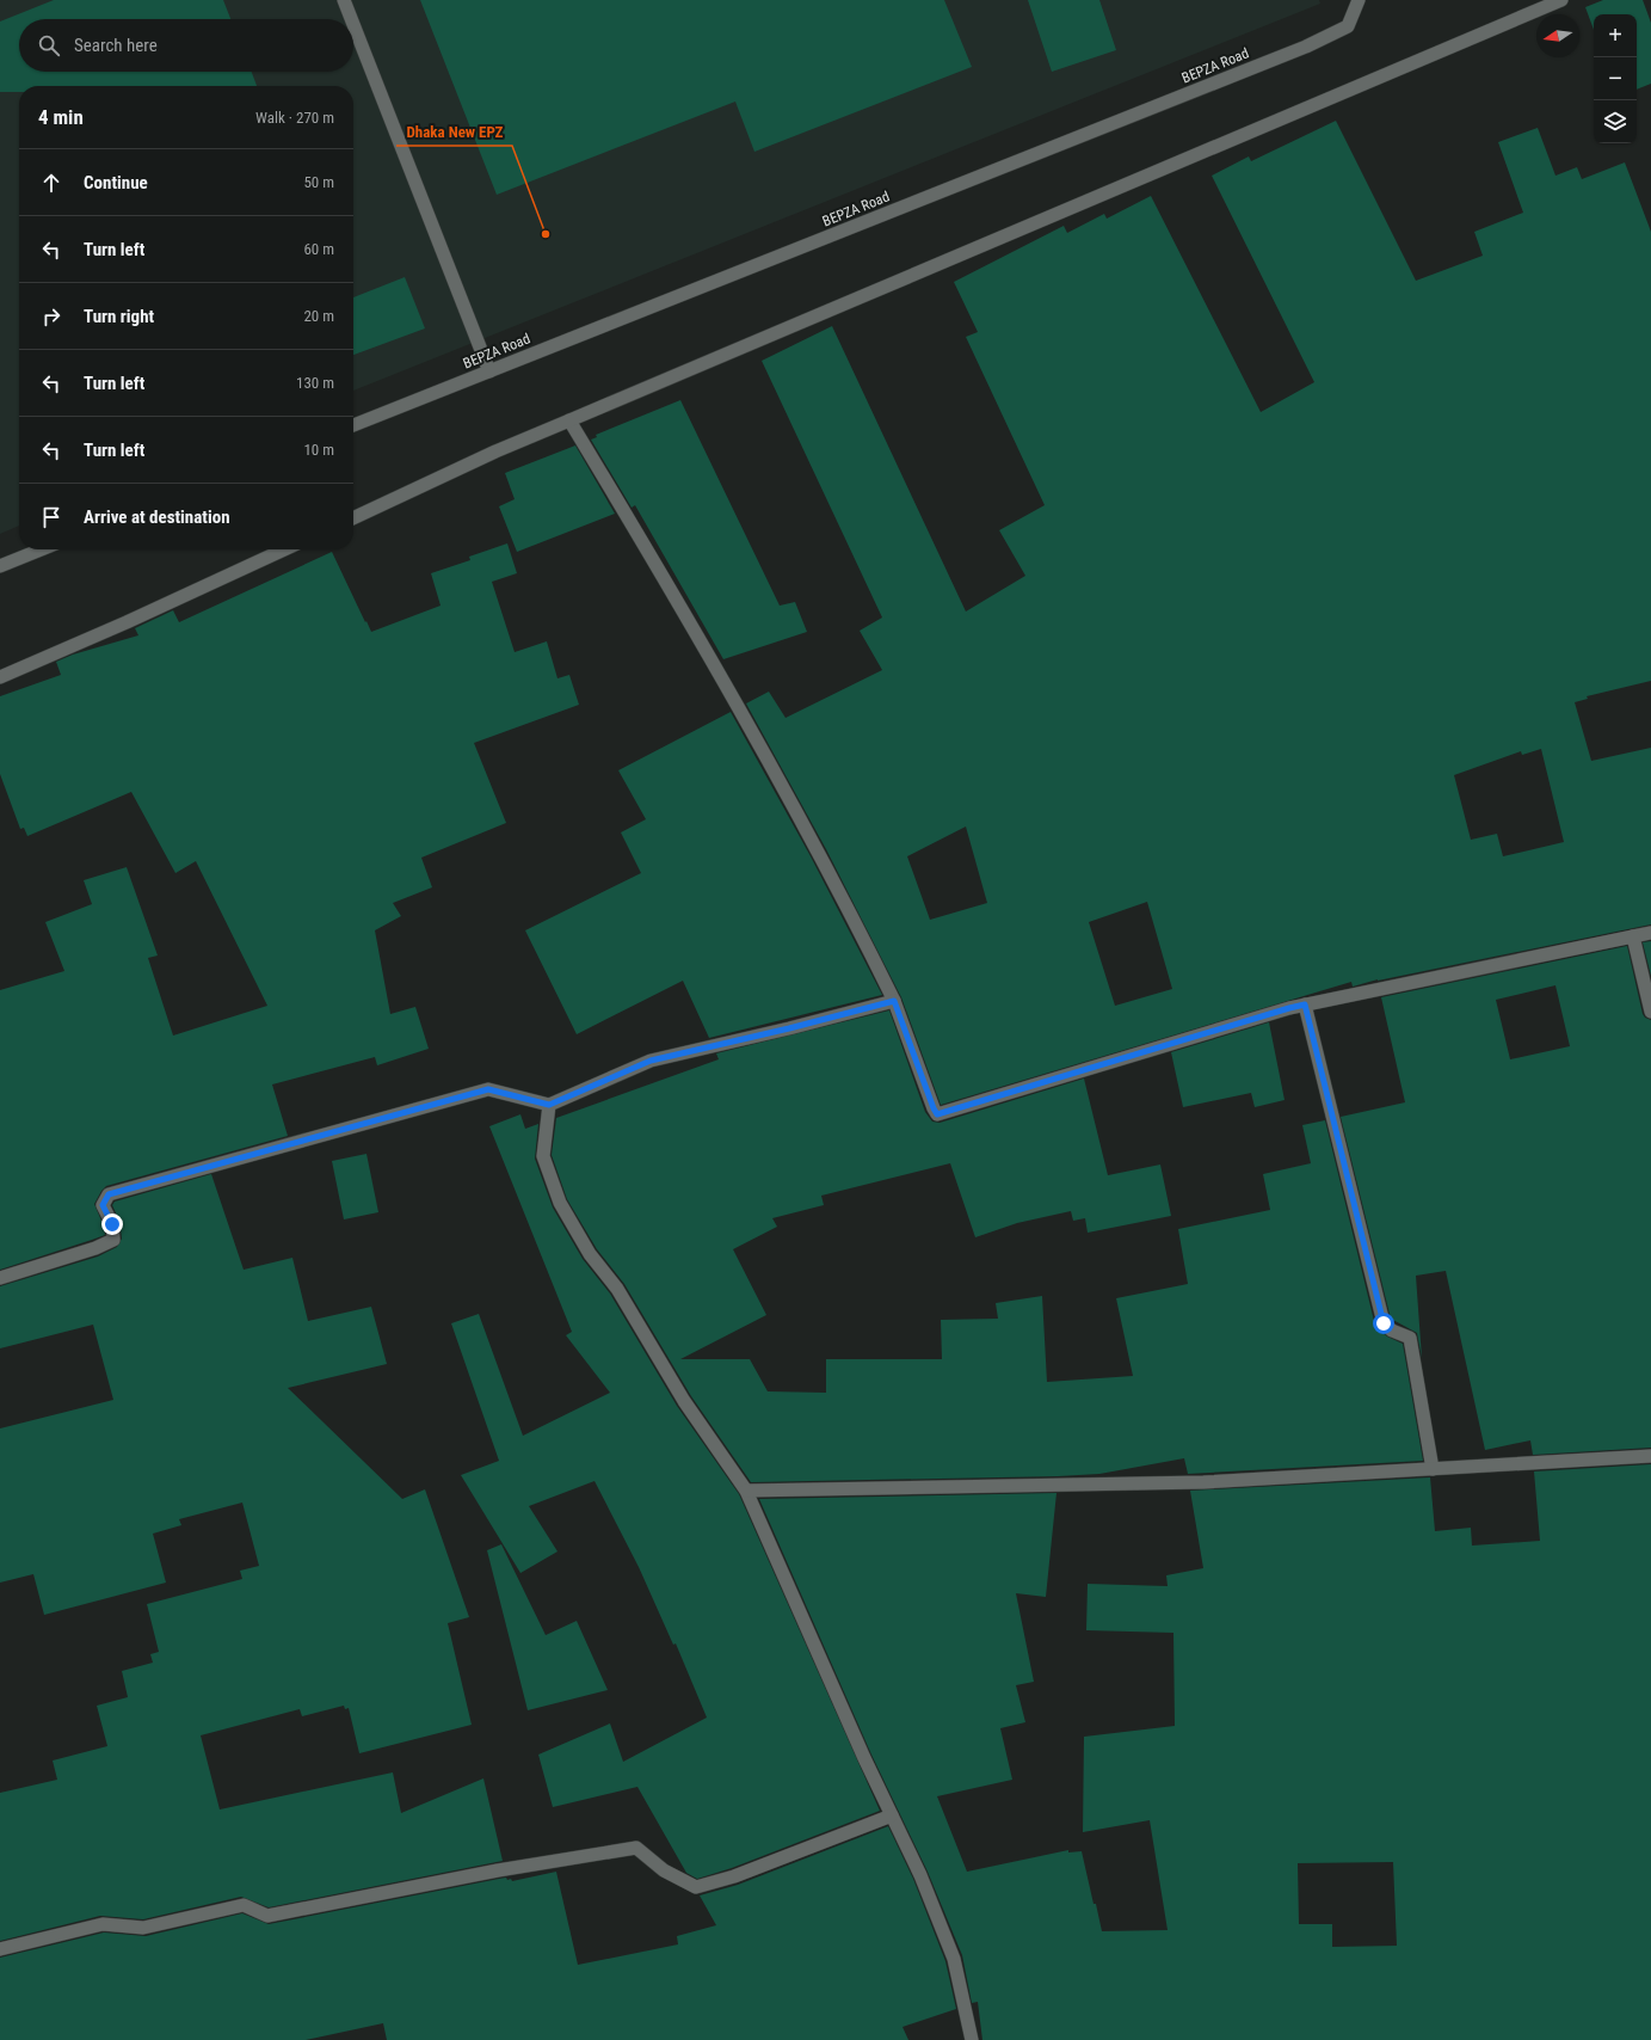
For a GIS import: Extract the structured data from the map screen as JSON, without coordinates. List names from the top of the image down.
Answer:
{
  "streets": {
    "street": ["BEPZA Road"]
  },
  "places": ["Dhaka New EPZ"],
  "north": "left",
  "page": {
    "map_buttons": ["+", "−"],
    "search": "Search here",
    "heading": ["4 min", "Walk · 270 m"],
    "list": [
      ["Continue", "50 m"],
      ["Turn left", "60 m"],
      ["Turn right", "20 m"],
      ["Turn left", "130 m"],
      ["Turn left", "10 m"],
      "Arrive at destination"
    ]
  }
}
